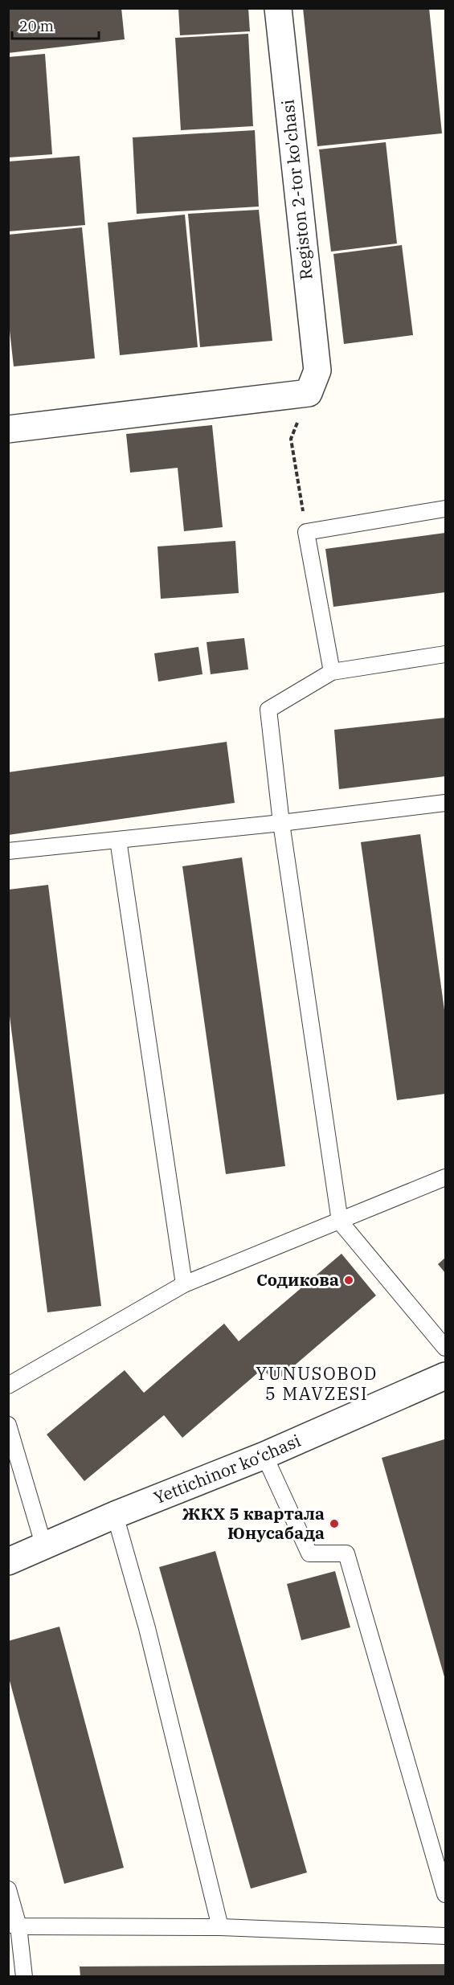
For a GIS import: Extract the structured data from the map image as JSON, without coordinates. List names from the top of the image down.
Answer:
{
  "streets": {
    "street": ["Registon 2-tor ko'chasi", "Yettichinor ko‘chasi"]
  },
  "districts": ["YUNUSOBOD 5 MAVZESI"],
  "places": ["Содикова", "ЖКХ 5 квартала Юнусабада"],
  "scale_bar": "20 m"
}
